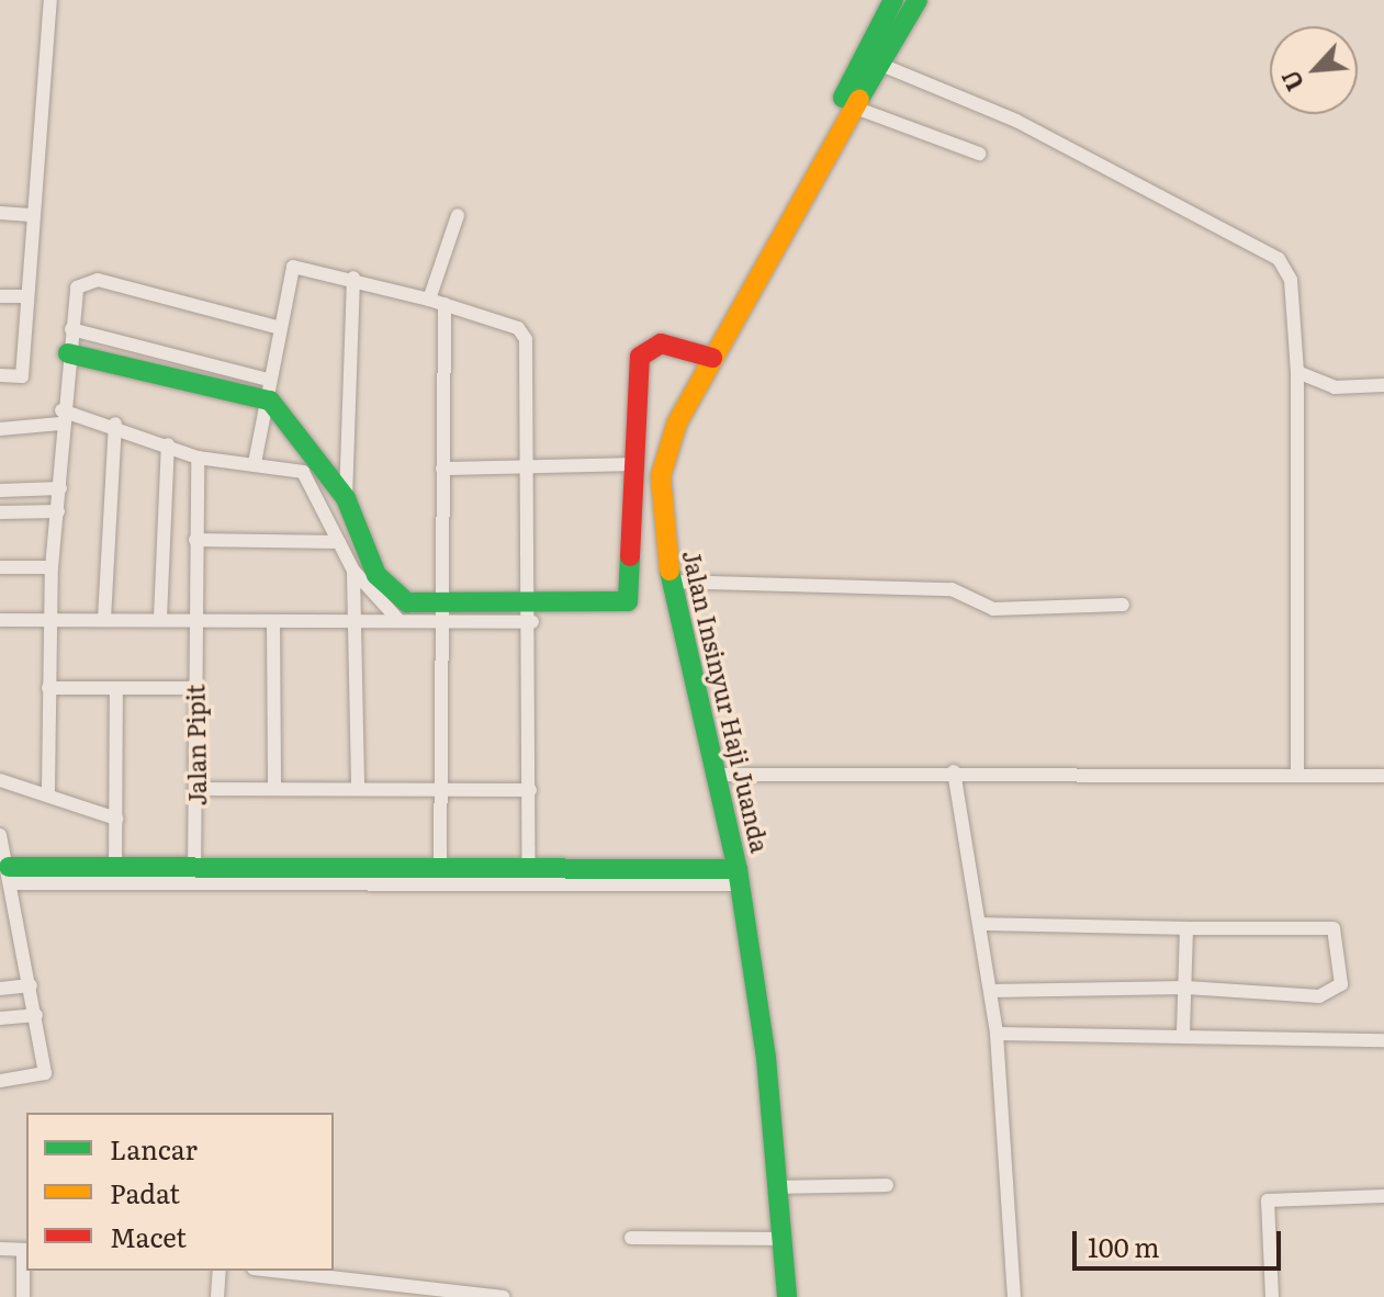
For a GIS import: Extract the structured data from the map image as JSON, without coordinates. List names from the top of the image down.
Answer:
{
  "streets": {
    "main road": ["Jalan Insinyur Haji Juanda"],
    "street": ["Jalan Pipit"]
  },
  "legend": ["Lancar", "Padat", "Macet"],
  "scale_bar": "100 m",
  "north": "bottom left"
}
